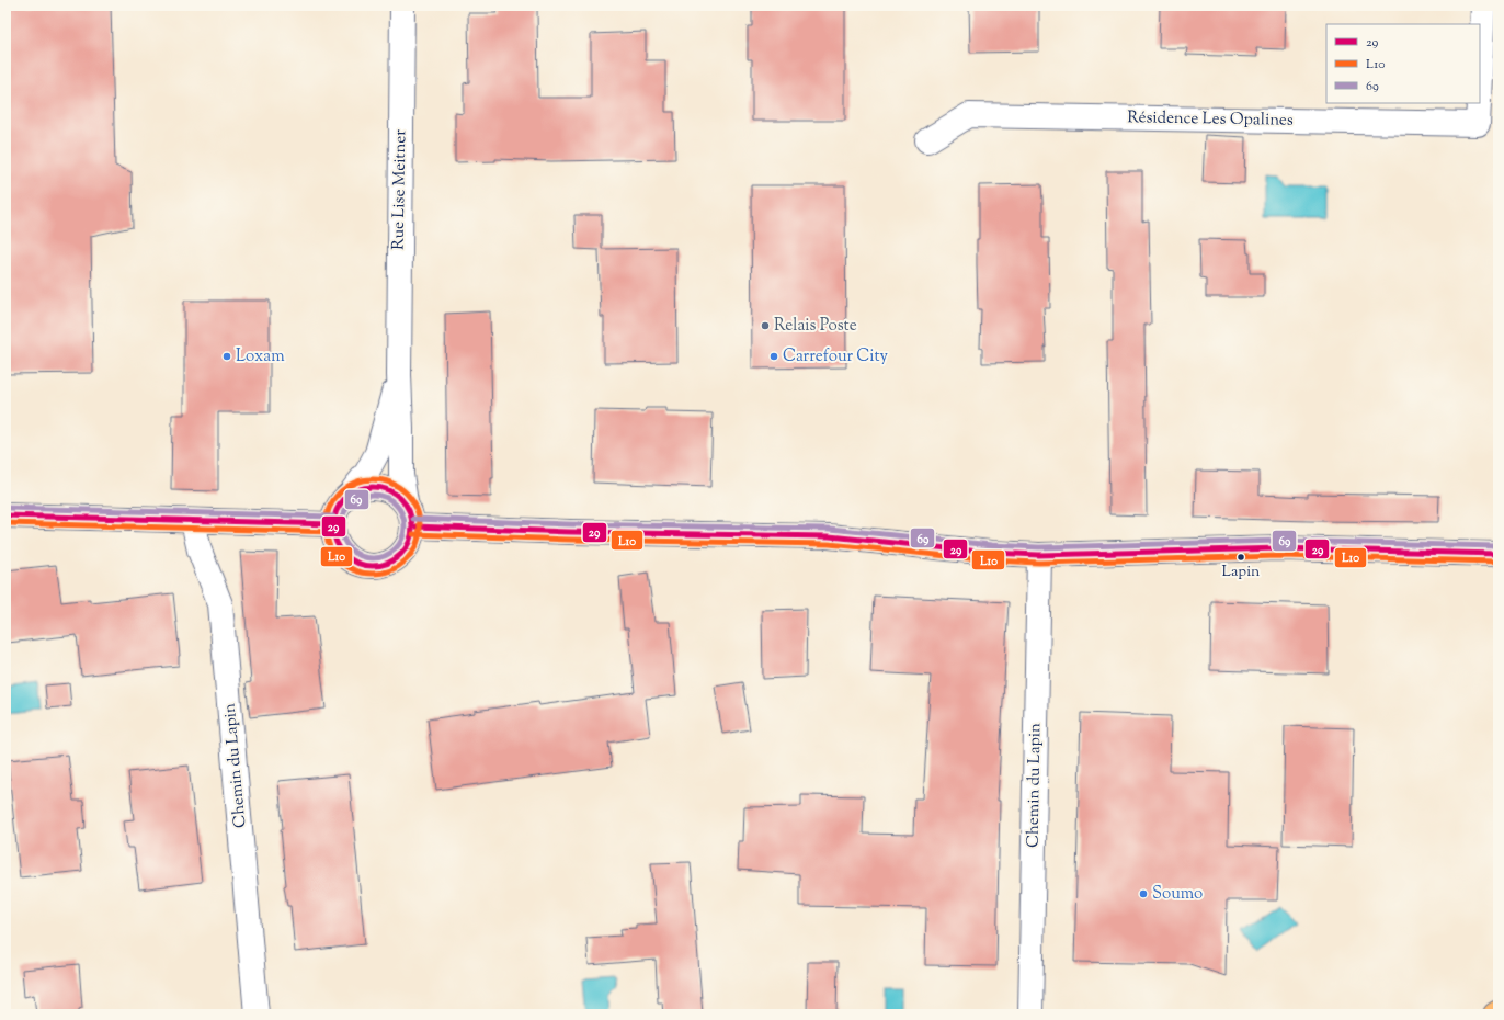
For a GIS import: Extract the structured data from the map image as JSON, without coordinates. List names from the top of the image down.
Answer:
{
  "streets": {
    "street": ["Résidence Les Opalines", "Rue Lise Meitner", "Chemin du Lapin"]
  },
  "places": [
    "Relais Poste",
    "Loxam",
    "Carrefour City",
    "Lapin",
    "Soumo"
  ],
  "lines": ["transit line L10", "transit line 29", "transit line 69"],
  "legend": ["29", "L10", "69"]
}
